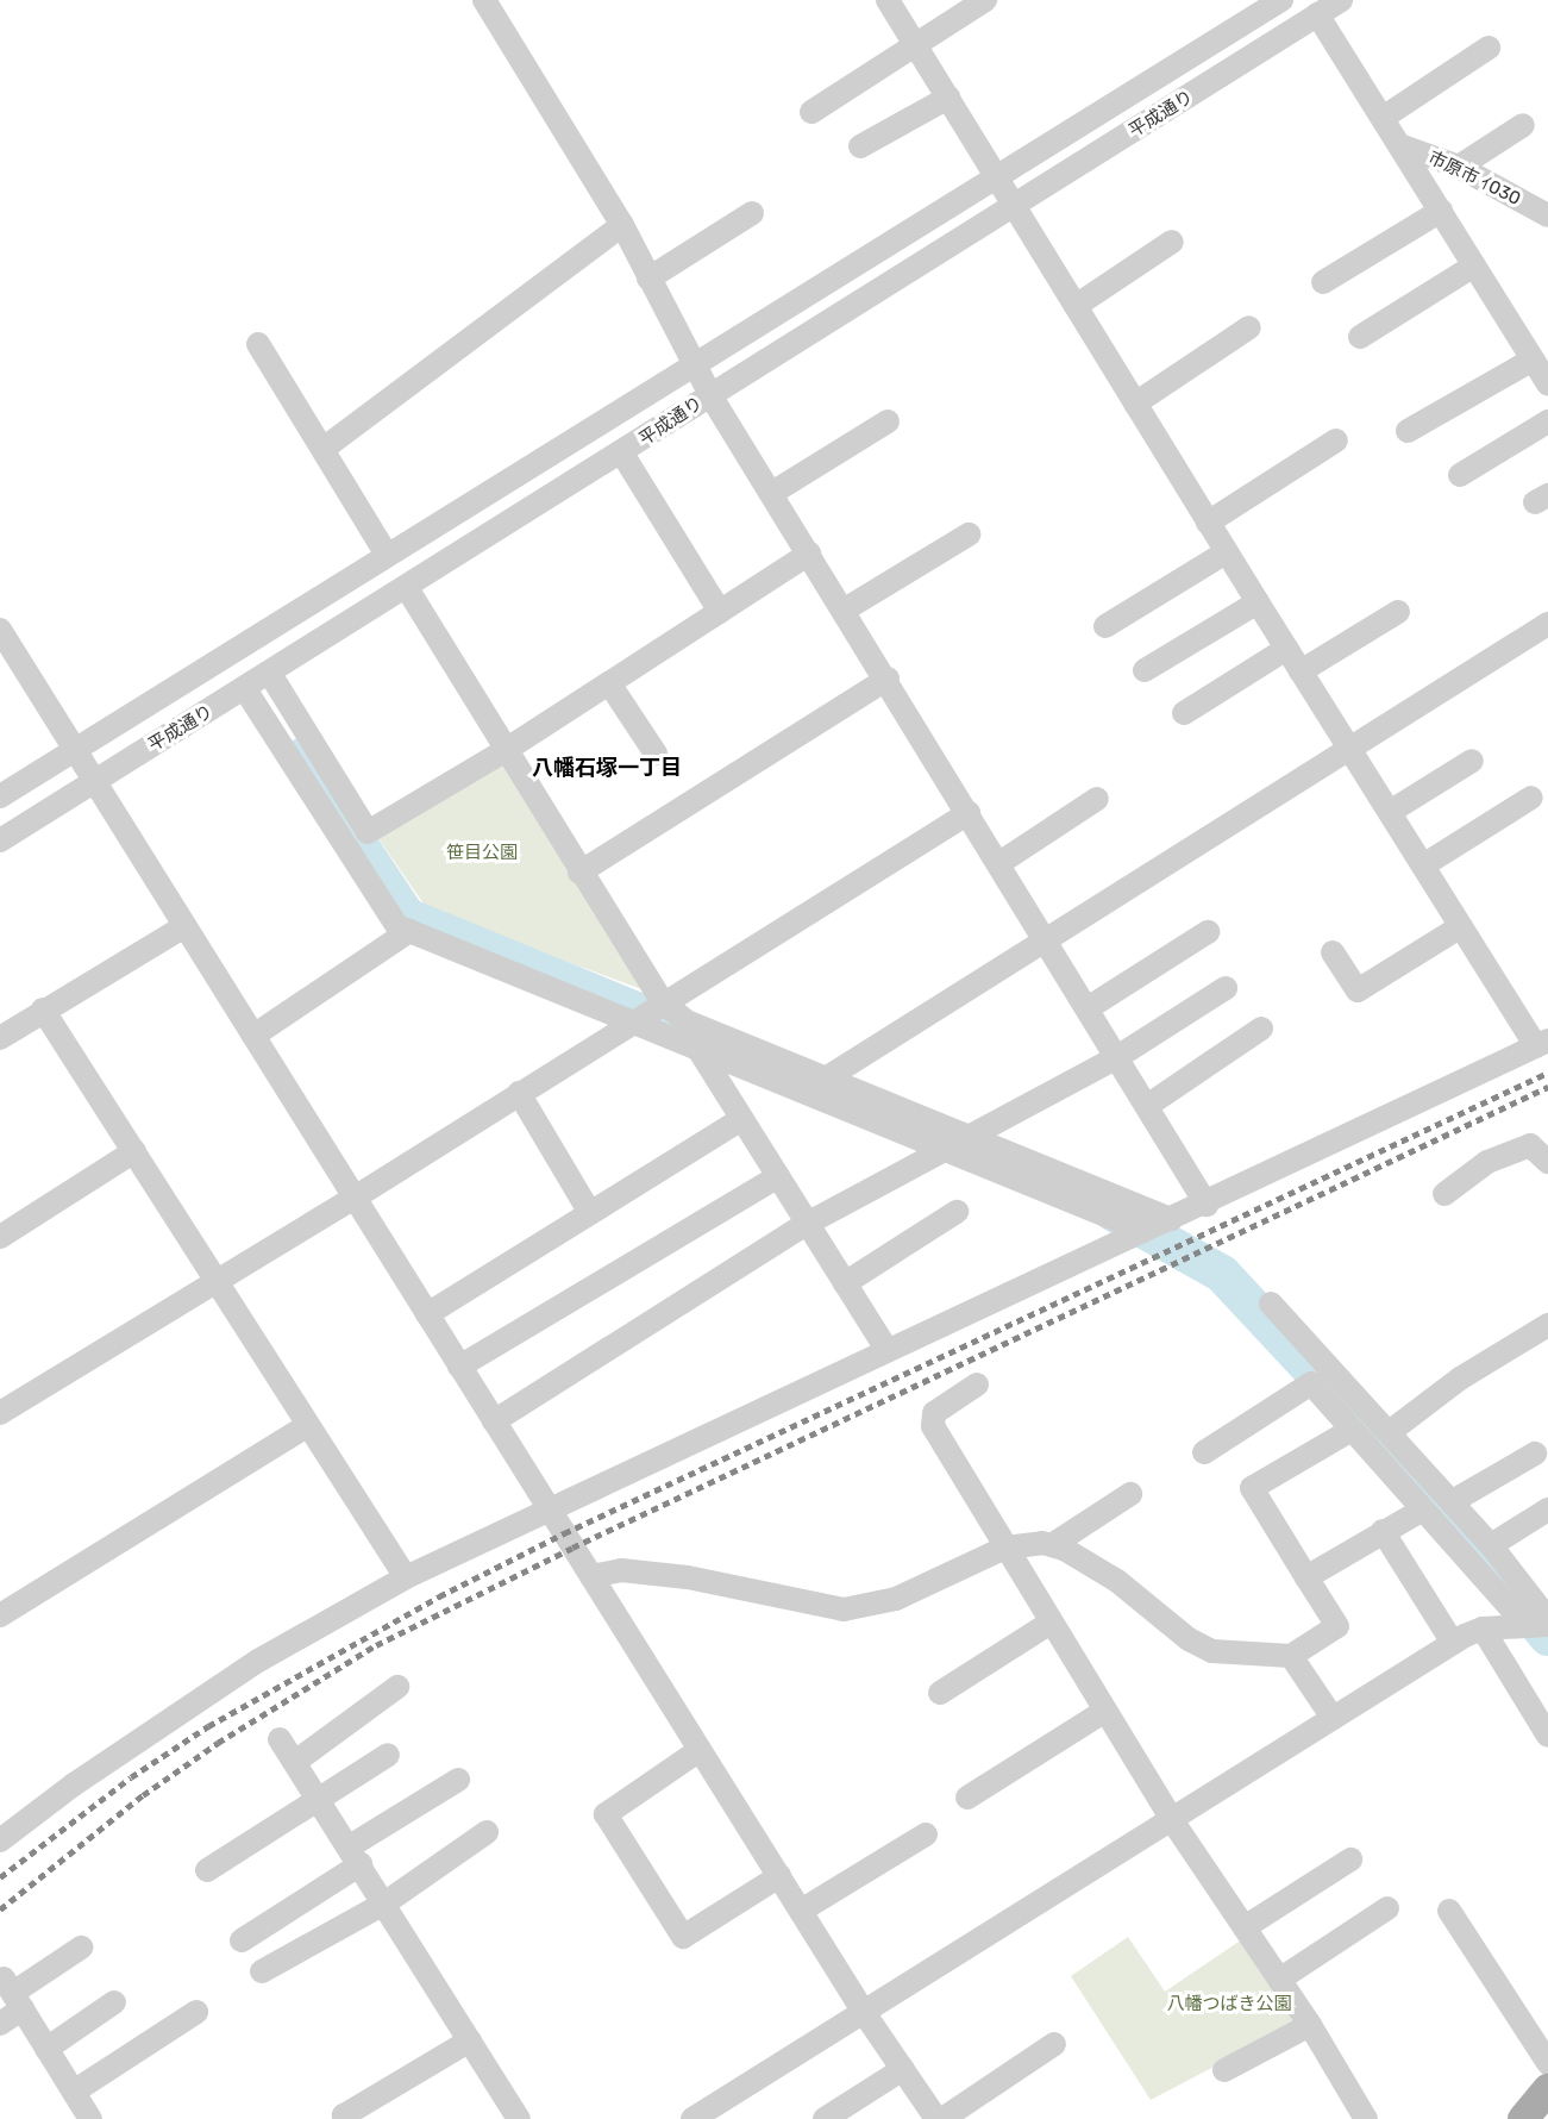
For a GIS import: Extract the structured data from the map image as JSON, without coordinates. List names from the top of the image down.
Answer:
{
  "streets": {
    "street": ["平成通り", "市原市 ｲ030"]
  },
  "districts": ["八幡石塚一丁目"],
  "parks": ["笹目公園", "八幡つばき公園"]
}
